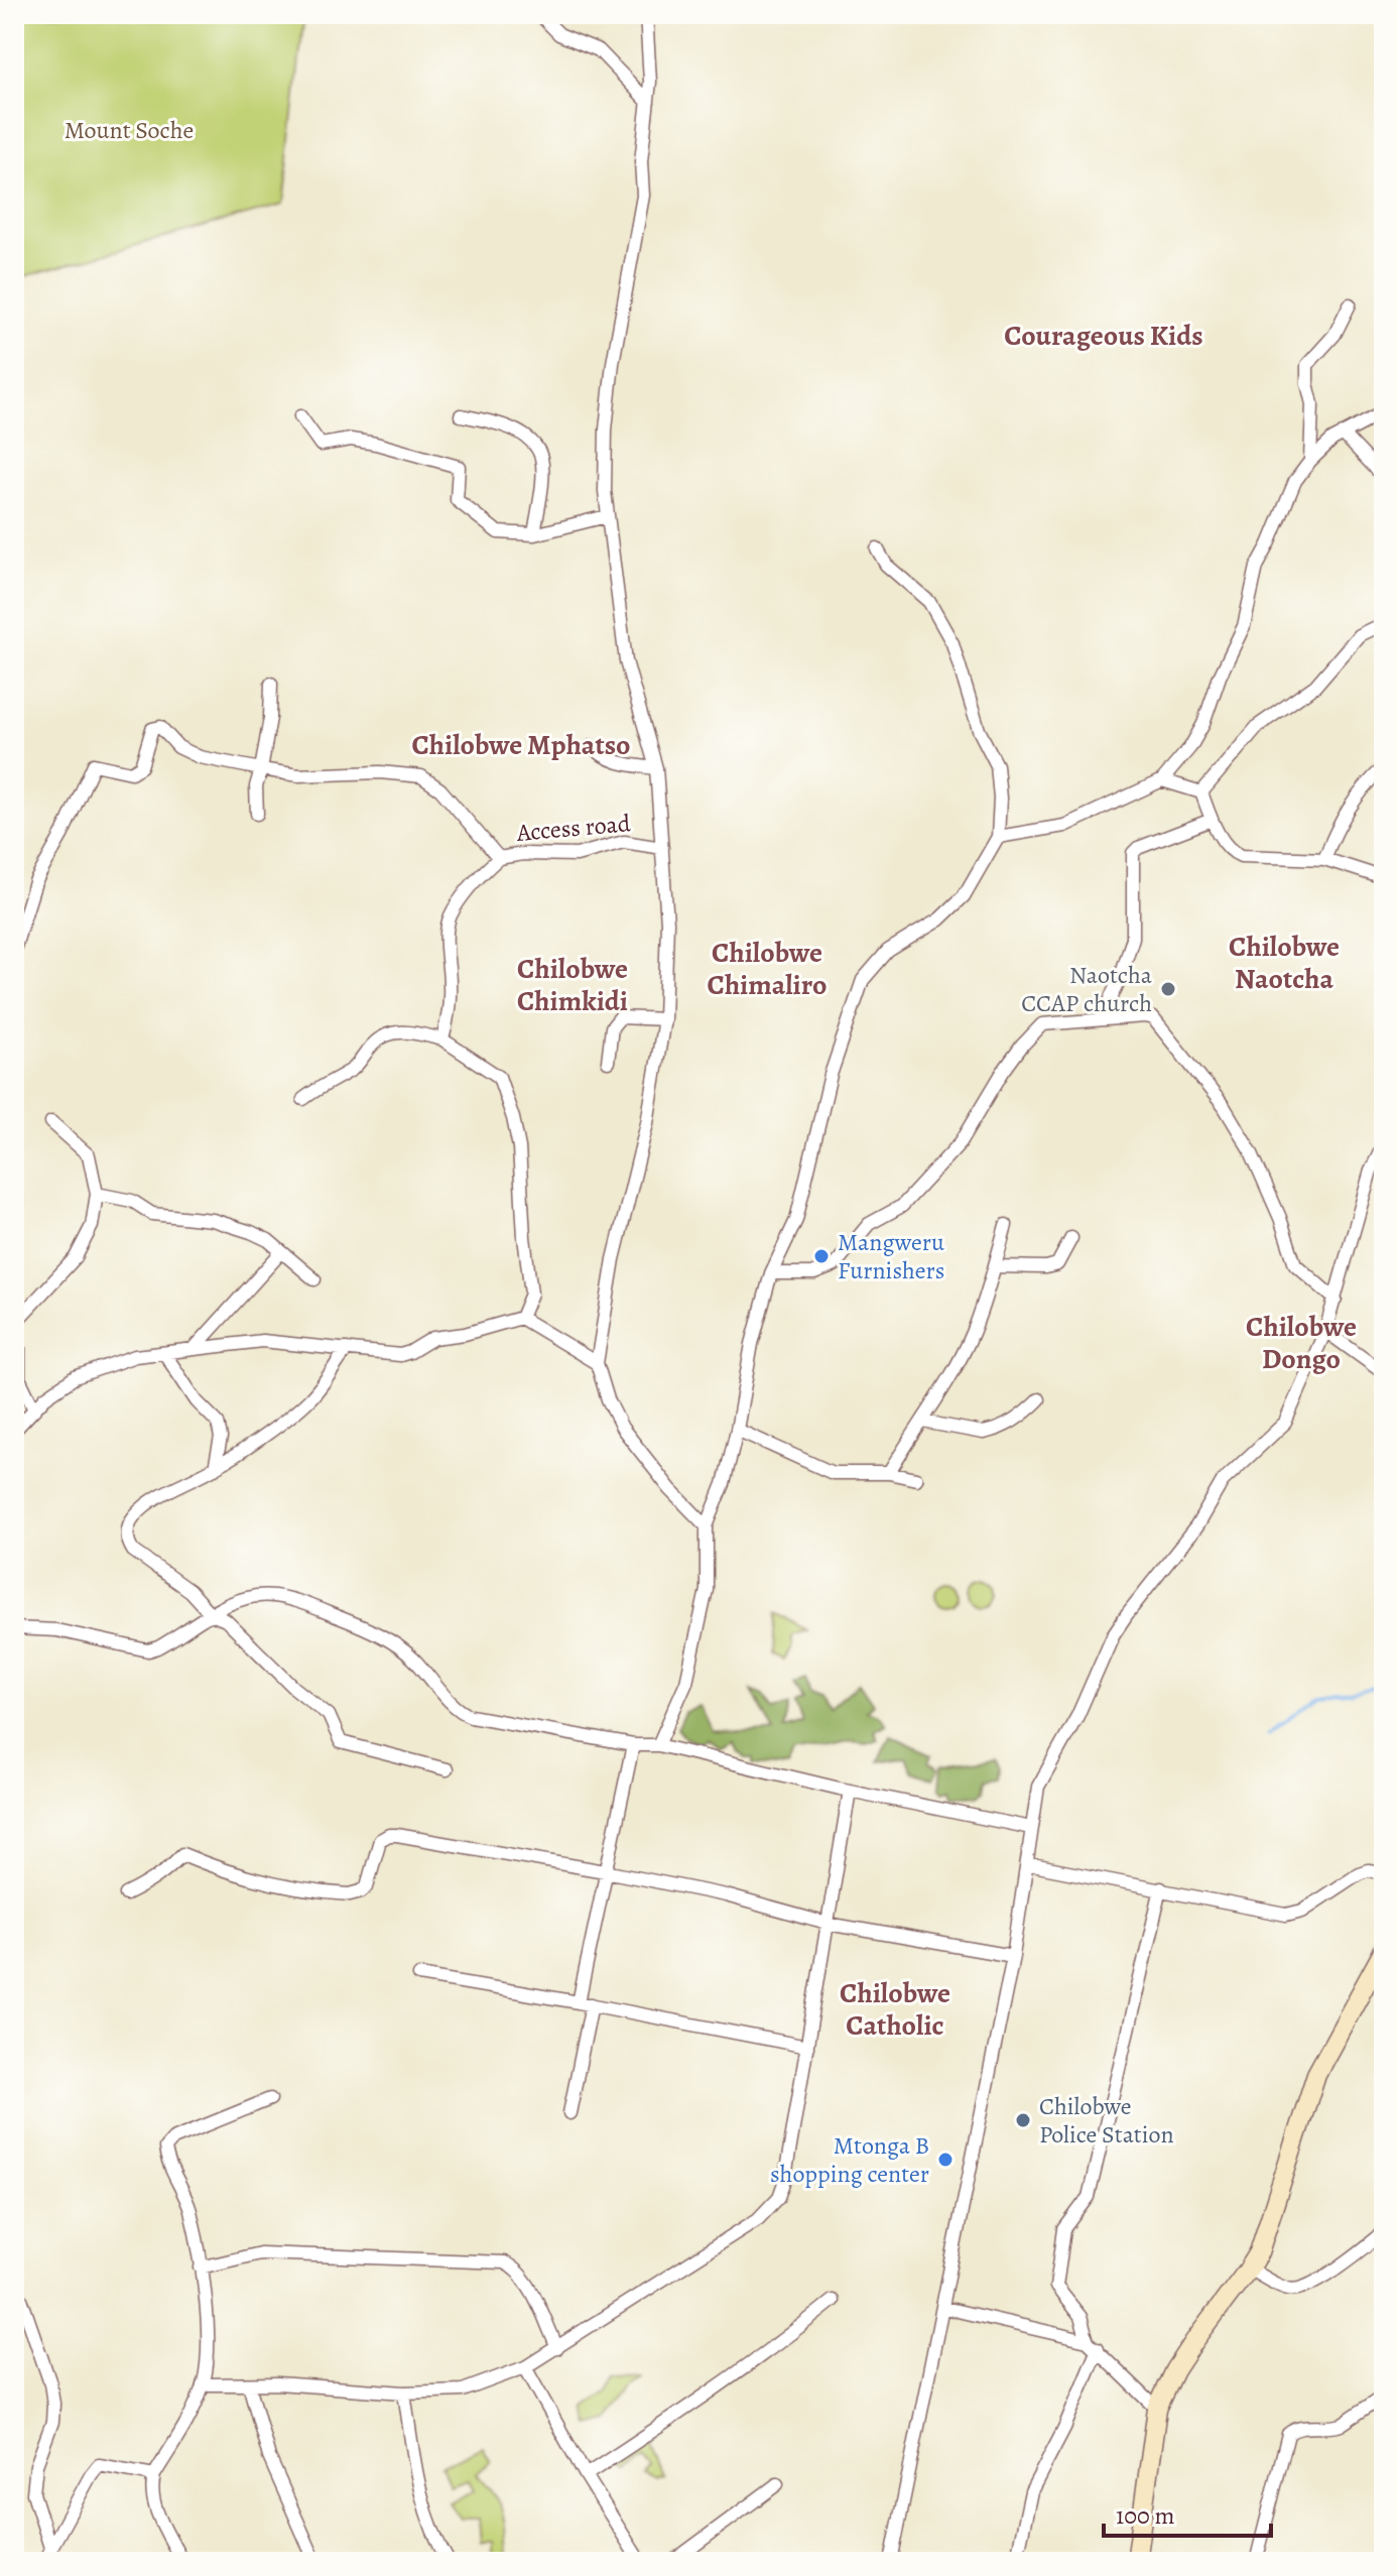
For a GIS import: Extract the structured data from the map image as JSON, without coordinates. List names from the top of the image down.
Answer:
{
  "streets": {
    "street": ["Access road"]
  },
  "districts": [
    "Courageous Kids",
    "Chilobwe Mphatso",
    "Chilobwe Naotcha",
    "Chilobwe Chimaliro",
    "Chilobwe Chimkidi",
    "Chilobwe Dongo",
    "Chilobwe Catholic"
  ],
  "parks": ["Mount Soche"],
  "places": [
    "Naotcha CCAP church",
    "Mangweru Furnishers",
    "Chilobwe Police Station",
    "Mtonga B shopping center"
  ],
  "scale_bar": "100 m"
}
